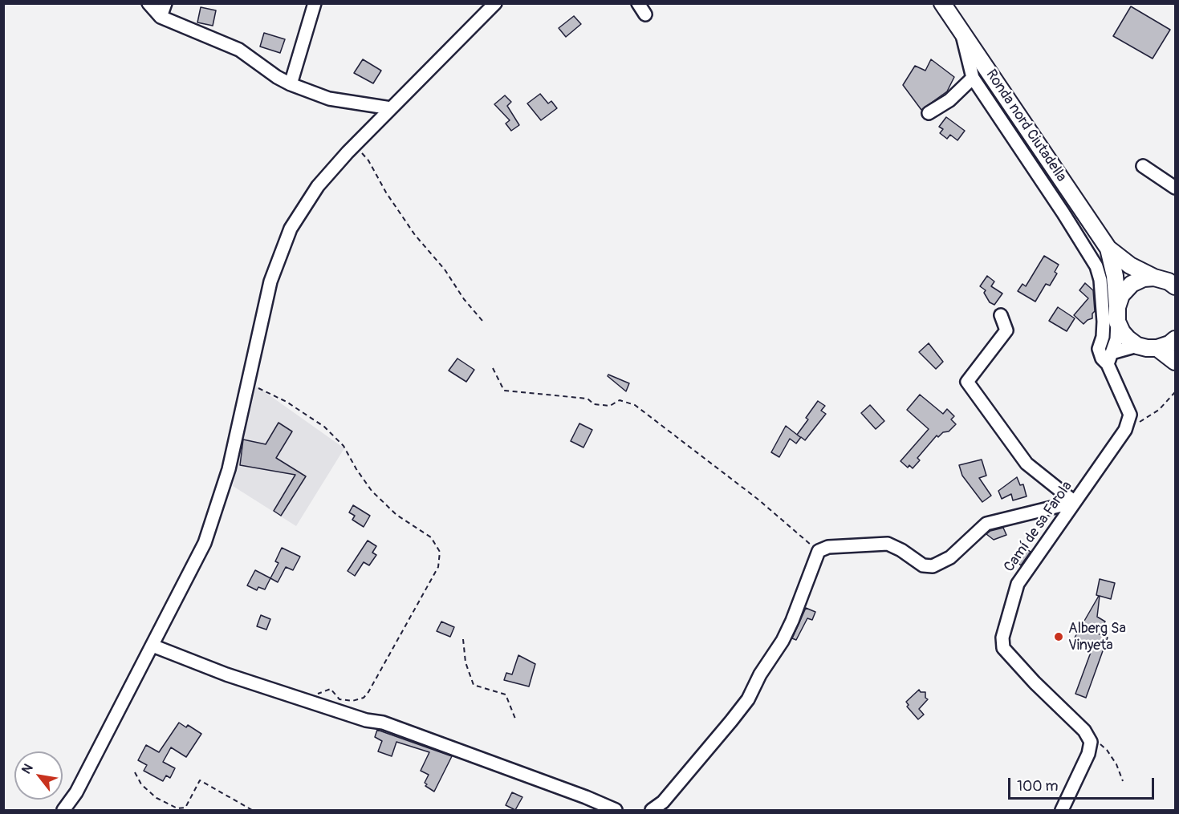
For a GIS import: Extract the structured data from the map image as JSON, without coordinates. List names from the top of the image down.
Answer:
{
  "streets": {
    "main road": ["Ronda nord Ciutadella"],
    "street": ["Camí de sa Farola"]
  },
  "places": ["Alberg Sa Vinyeta"],
  "scale_bar": "100 m",
  "north": "top left"
}
